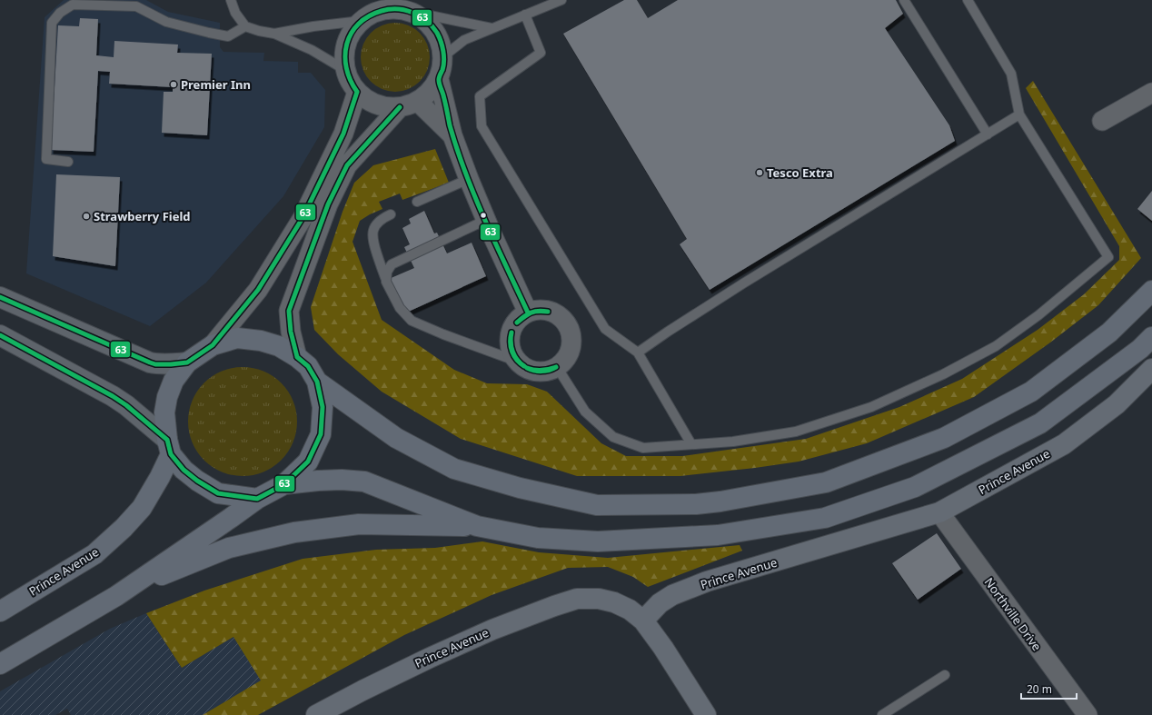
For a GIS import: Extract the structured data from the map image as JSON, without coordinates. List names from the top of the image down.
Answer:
{
  "streets": {
    "highway": ["Prince Avenue"],
    "street": ["Northville Drive"]
  },
  "crossings": [
    ["Prince Avenue", "Northville Drive"]
  ],
  "places": ["Premier Inn", "Tesco Extra", "Strawberry Field"],
  "lines": ["transit line 63"],
  "scale_bar": "20 m"
}
